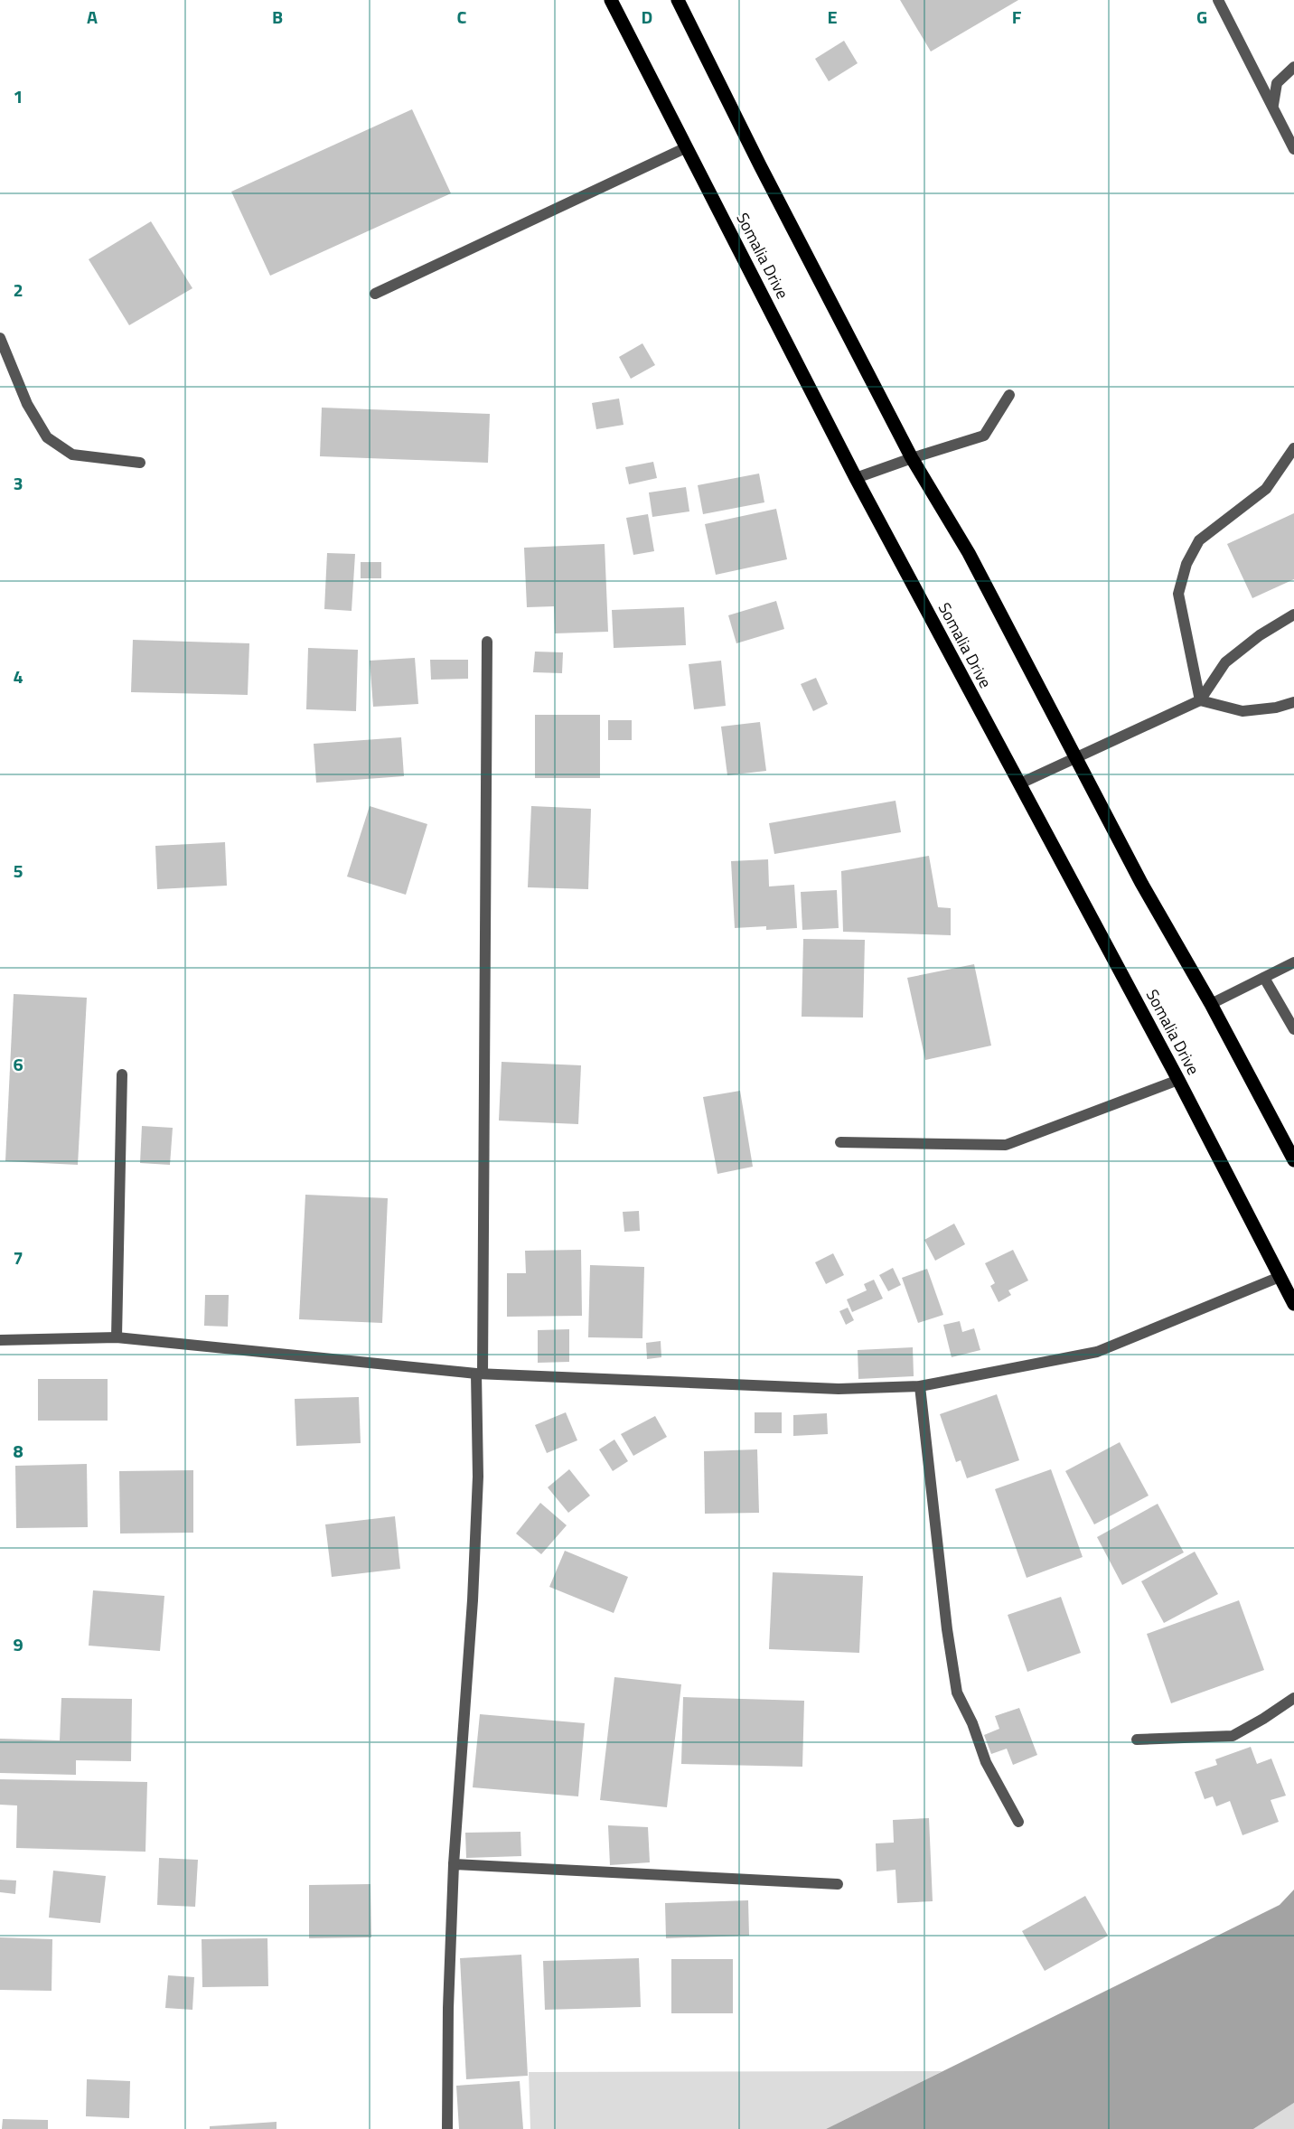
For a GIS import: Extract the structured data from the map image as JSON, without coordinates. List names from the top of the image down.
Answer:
{
  "streets": {
    "main road": ["Somalia Drive"]
  },
  "grid": {
    "columns": [
      "A",
      "B",
      "C",
      "D",
      "E",
      "F",
      "G"
    ],
    "rows": [
      "1",
      "2",
      "3",
      "4",
      "5",
      "6",
      "7",
      "8",
      "9"
    ]
  }
}
